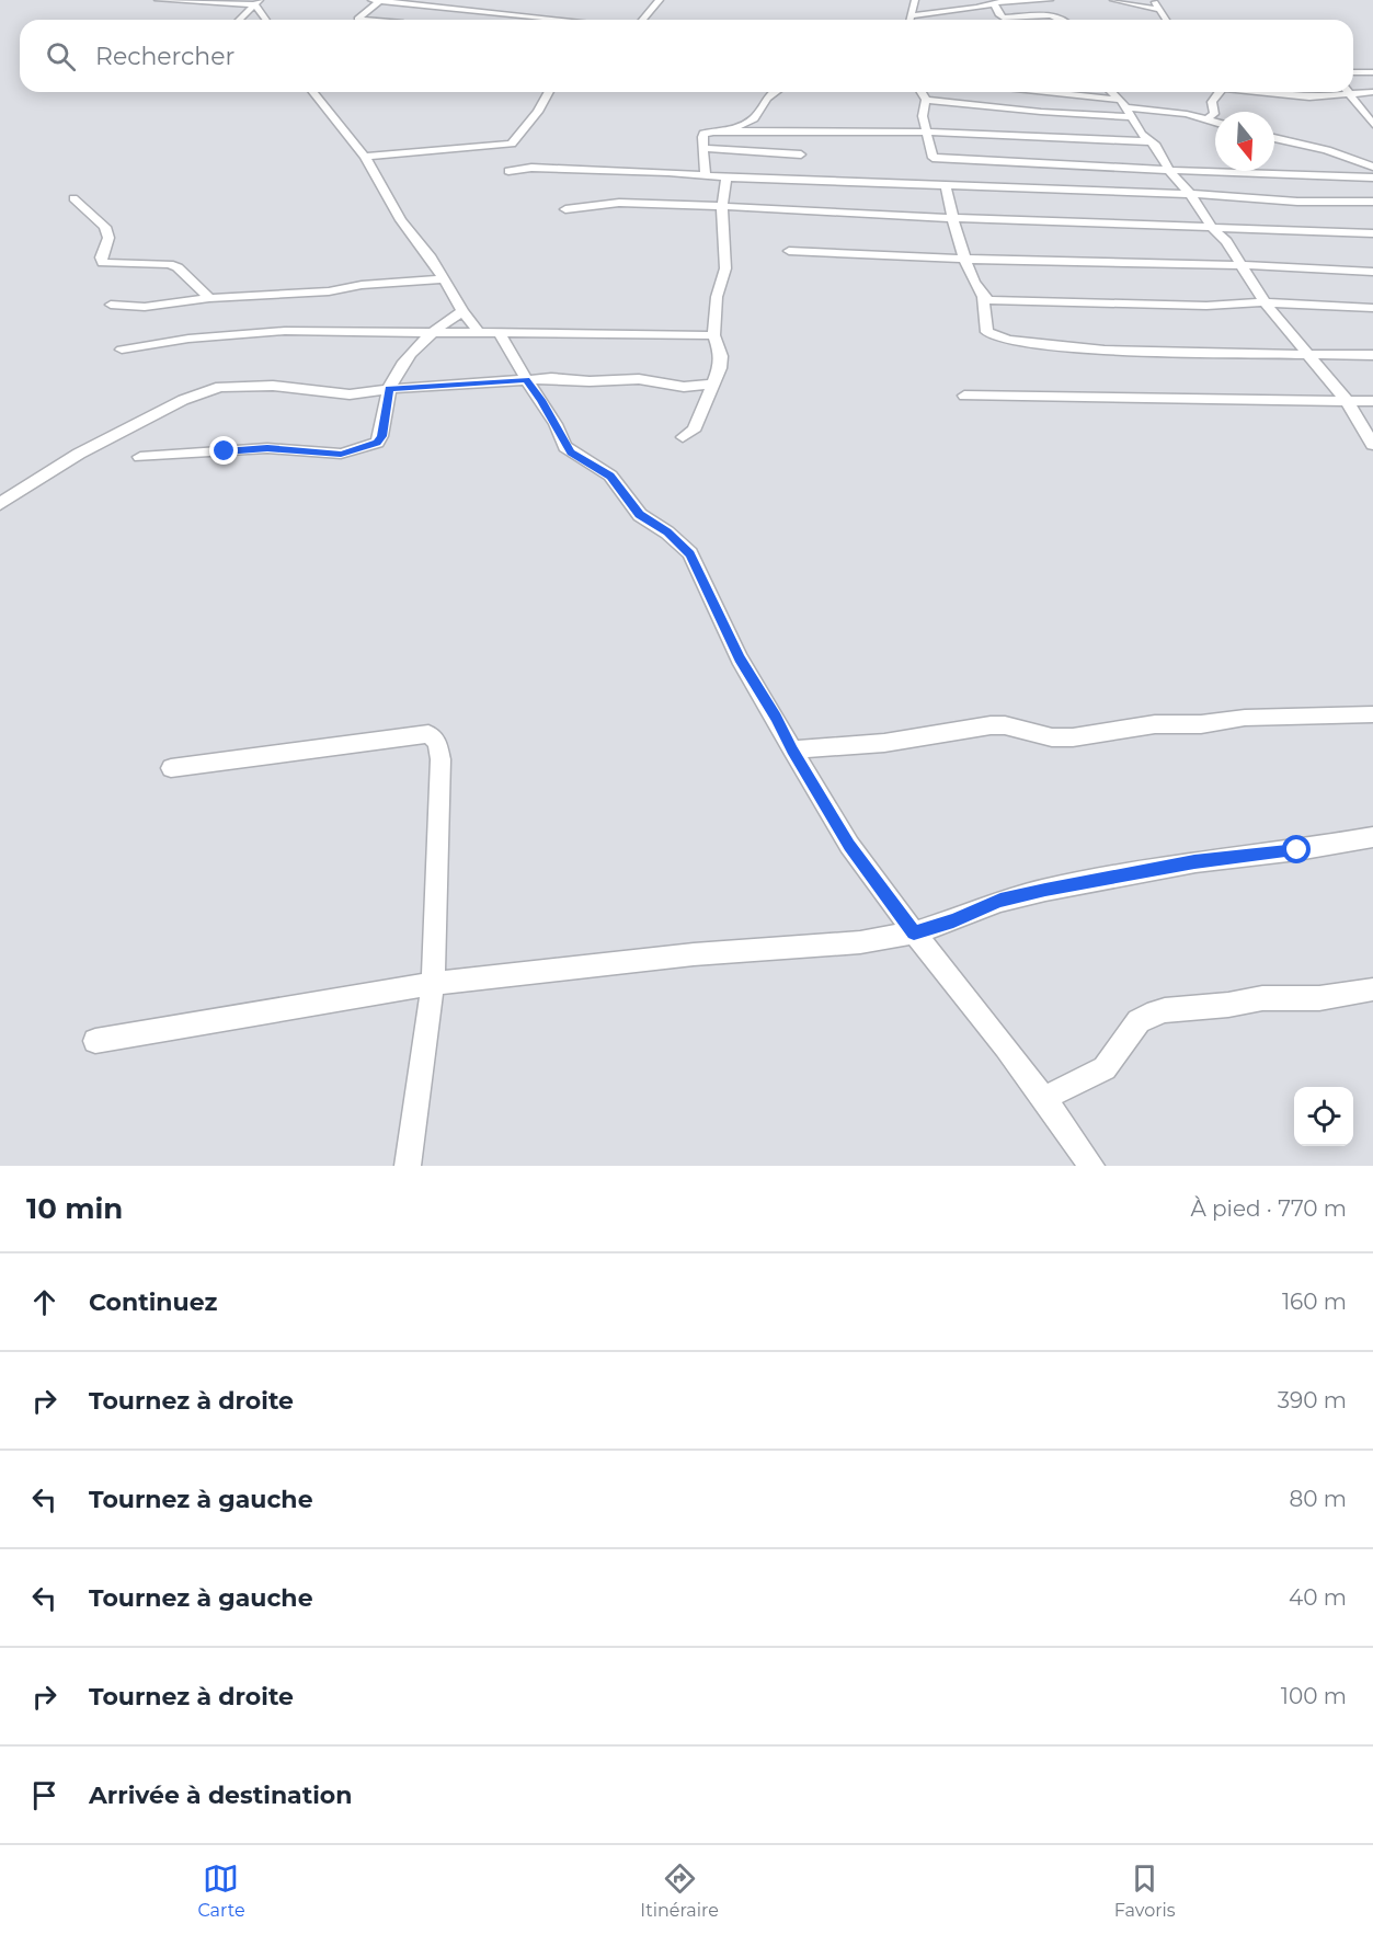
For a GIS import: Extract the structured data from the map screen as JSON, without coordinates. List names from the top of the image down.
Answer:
{
  "north": "bottom",
  "page": {
    "search": "Rechercher",
    "heading": ["10 min", "À pied · 770 m"],
    "list": [
      ["Continuez", "160 m"],
      ["Tournez à droite", "390 m"],
      ["Tournez à gauche", "80 m"],
      ["Tournez à gauche", "40 m"],
      ["Tournez à droite", "100 m"],
      "Arrivée à destination"
    ],
    "nav": ["Carte", "Itinéraire", "Favoris"]
  }
}
